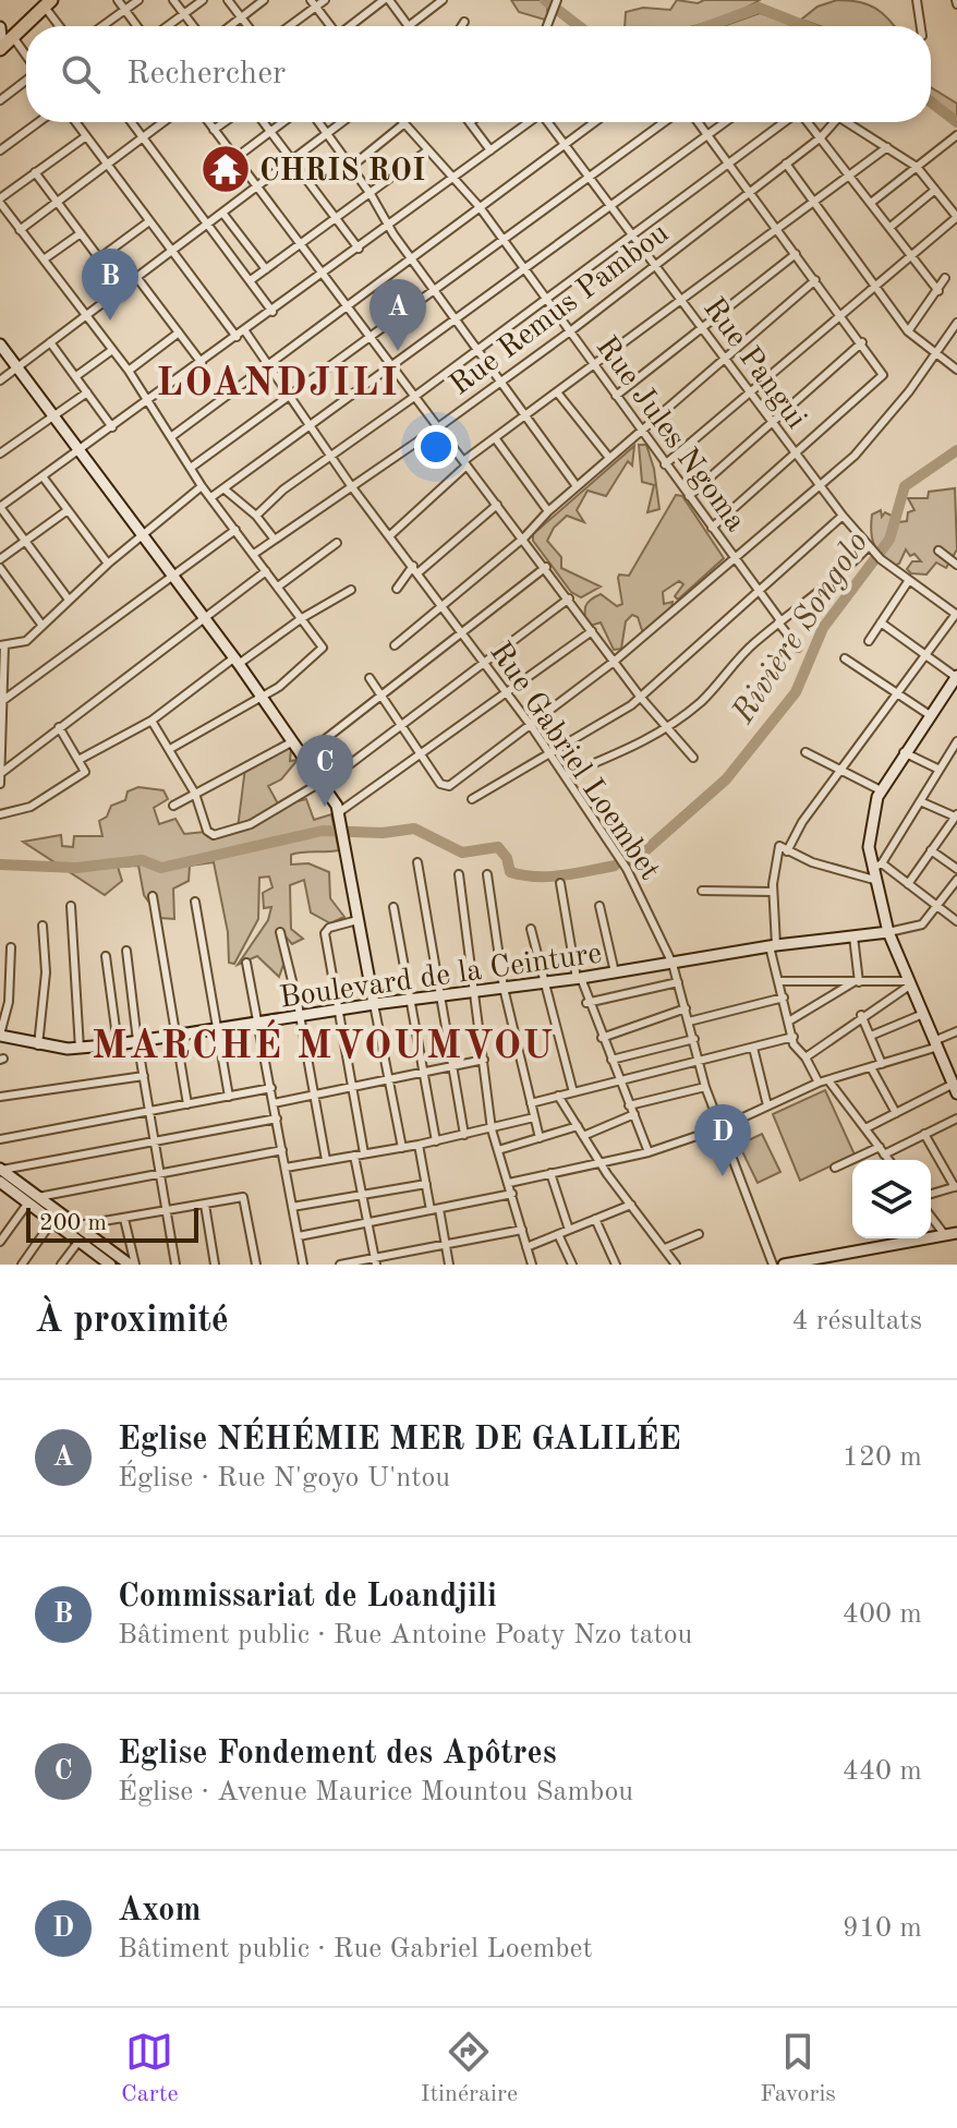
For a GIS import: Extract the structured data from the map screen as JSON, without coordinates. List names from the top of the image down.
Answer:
{
  "streets": {
    "street": [
      "Rue Remus Pambou",
      "Rue Pangui",
      "Rue Jules Ngoma",
      "Rue Gabriel Loembet",
      "Boulevard de la Ceinture"
    ]
  },
  "crossings": [
    ["Rue Remus Pambou", "Rue Pangui"],
    ["Rue Remus Pambou", "Rue Jules Ngoma"],
    ["Rue Remus Pambou", "Rue Gabriel Loembet"],
    ["Rue Gabriel Loembet", "Boulevard de la Ceinture"]
  ],
  "districts": ["LOANDJILI", "MARCHÉ MVOUMVOU"],
  "water": ["Rivière Songolo"],
  "places": {
    "temple": ["CHRIS ROI"]
  },
  "scale_bar": "200 m",
  "page": {
    "search": "Rechercher",
    "pins": [
      "B",
      "A",
      "C",
      "D"
    ],
    "scale": "200 m",
    "heading": ["À proximité", "4 résultats"],
    "list": [
      {
        "mark": "A",
        "name": "Eglise NÉHÉMIE MER DE GALILÉE",
        "note": "Église · Rue N'goyo U'ntou",
        "value": "120 m"
      },
      {
        "mark": "B",
        "name": "Commissariat de Loandjili",
        "note": "Bâtiment public · Rue Antoine Poaty Nzo tatou",
        "value": "400 m"
      },
      {
        "mark": "C",
        "name": "Eglise Fondement des Apôtres",
        "note": "Église · Avenue Maurice Mountou Sambou",
        "value": "440 m"
      },
      {
        "mark": "D",
        "name": "Axom",
        "note": "Bâtiment public · Rue Gabriel Loembet",
        "value": "910 m"
      }
    ],
    "nav": ["Carte", "Itinéraire", "Favoris"]
  }
}
